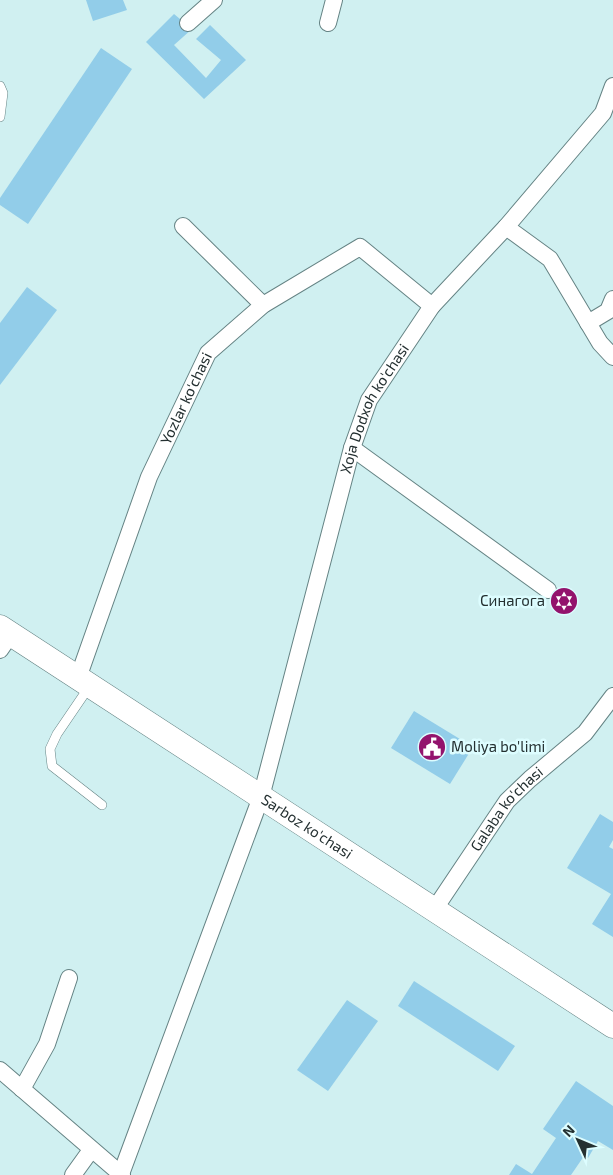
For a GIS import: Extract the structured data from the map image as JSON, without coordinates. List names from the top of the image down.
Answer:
{
  "streets": {
    "main road": ["Sarboz ko'chasi"],
    "street": ["Yozlar ko'chasi", "Xoja Dodxoh ko'chasi", "Galaba ko'chasi"]
  },
  "crossings": [
    ["Yozlar ko'chasi", "Xoja Dodxoh ko'chasi"],
    ["Yozlar ko'chasi", "Sarboz ko'chasi"],
    ["Xoja Dodxoh ko'chasi", "Sarboz ko'chasi"],
    ["Galaba ko'chasi", "Sarboz ko'chasi"]
  ],
  "places": {
    "synagogue": ["Синагога"],
    "public building": ["Moliya bo'limi"]
  },
  "north": "top left"
}
